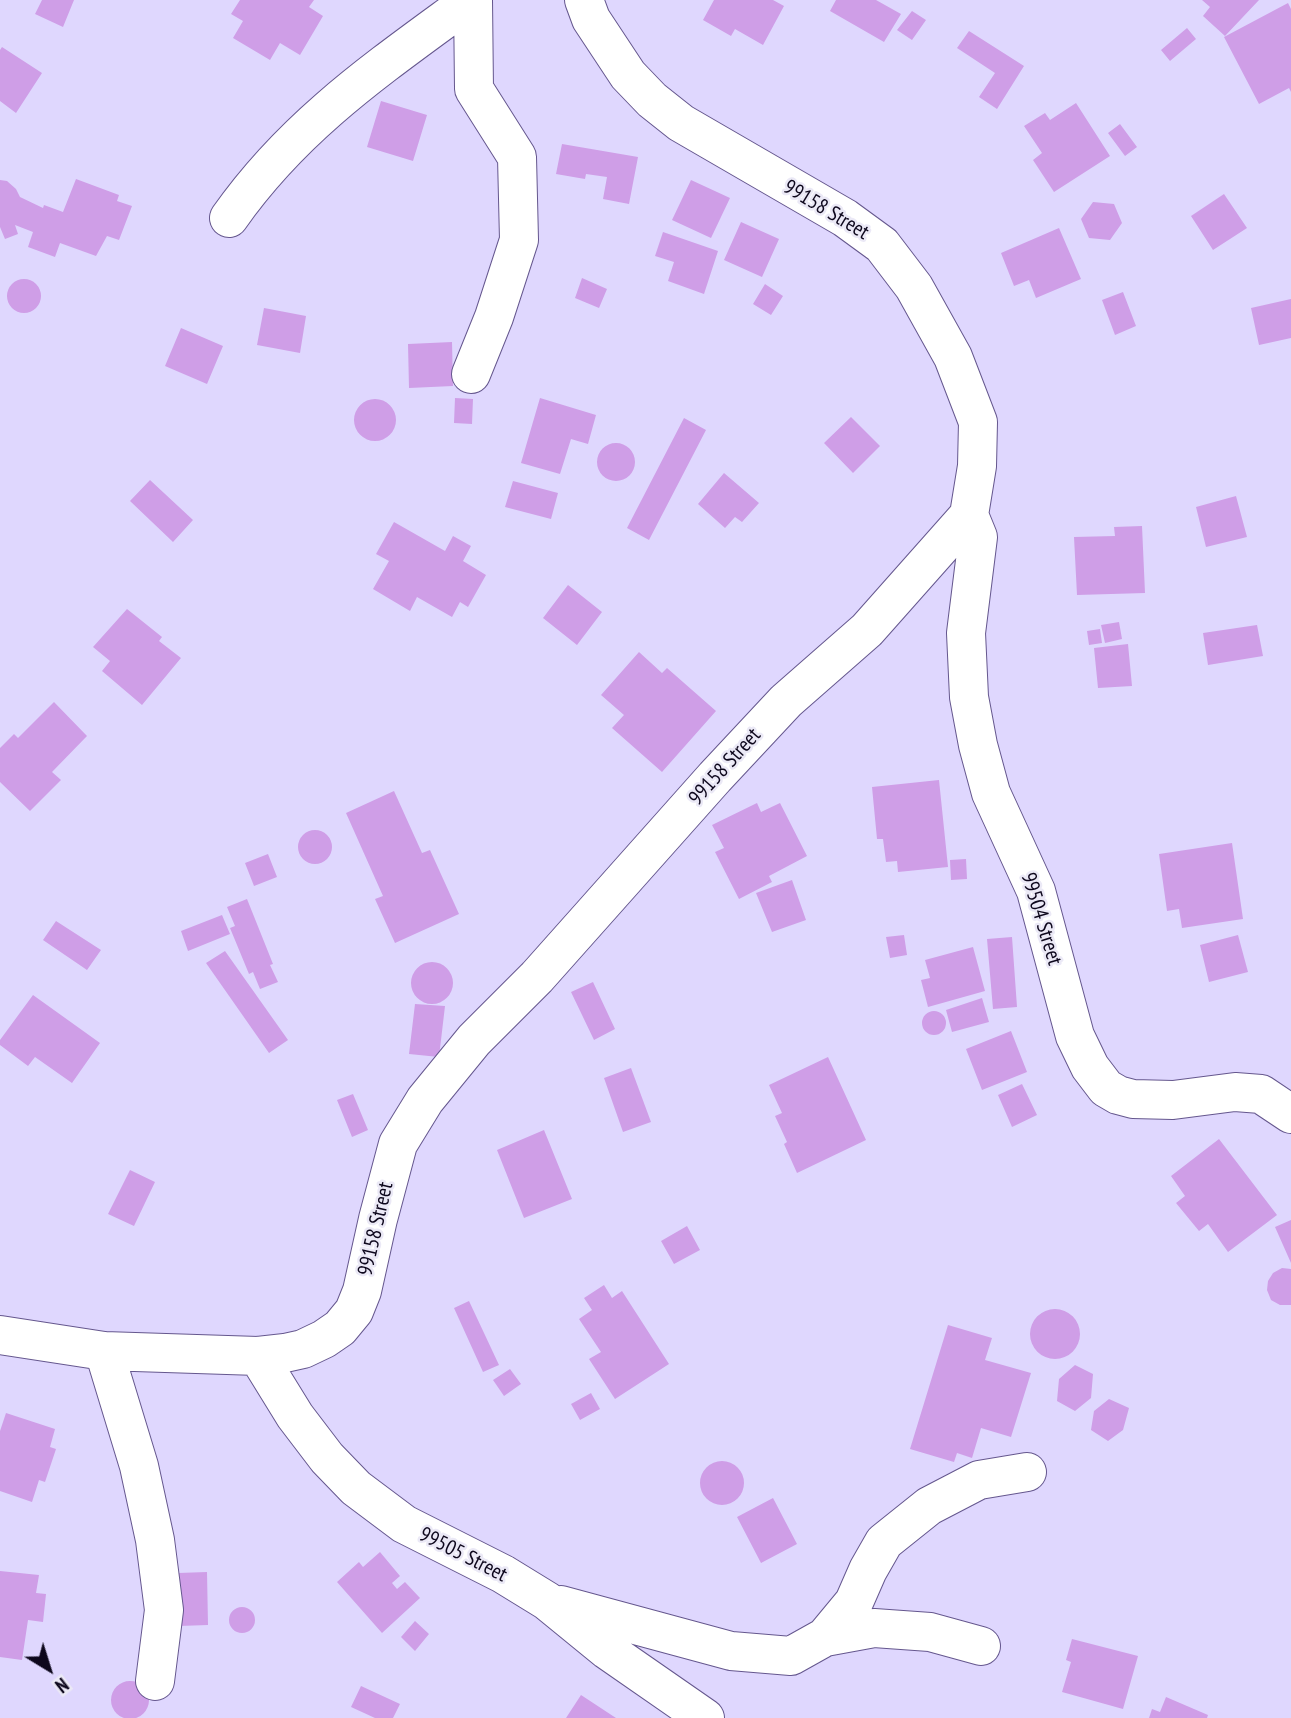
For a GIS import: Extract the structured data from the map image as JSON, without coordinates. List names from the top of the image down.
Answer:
{
  "streets": {
    "street": ["99158 Street", "99504 Street", "99505 Street"]
  },
  "crossings": [
    ["99158 Street", "99504 Street"],
    ["99158 Street", "99505 Street"]
  ],
  "north": "bottom right"
}
